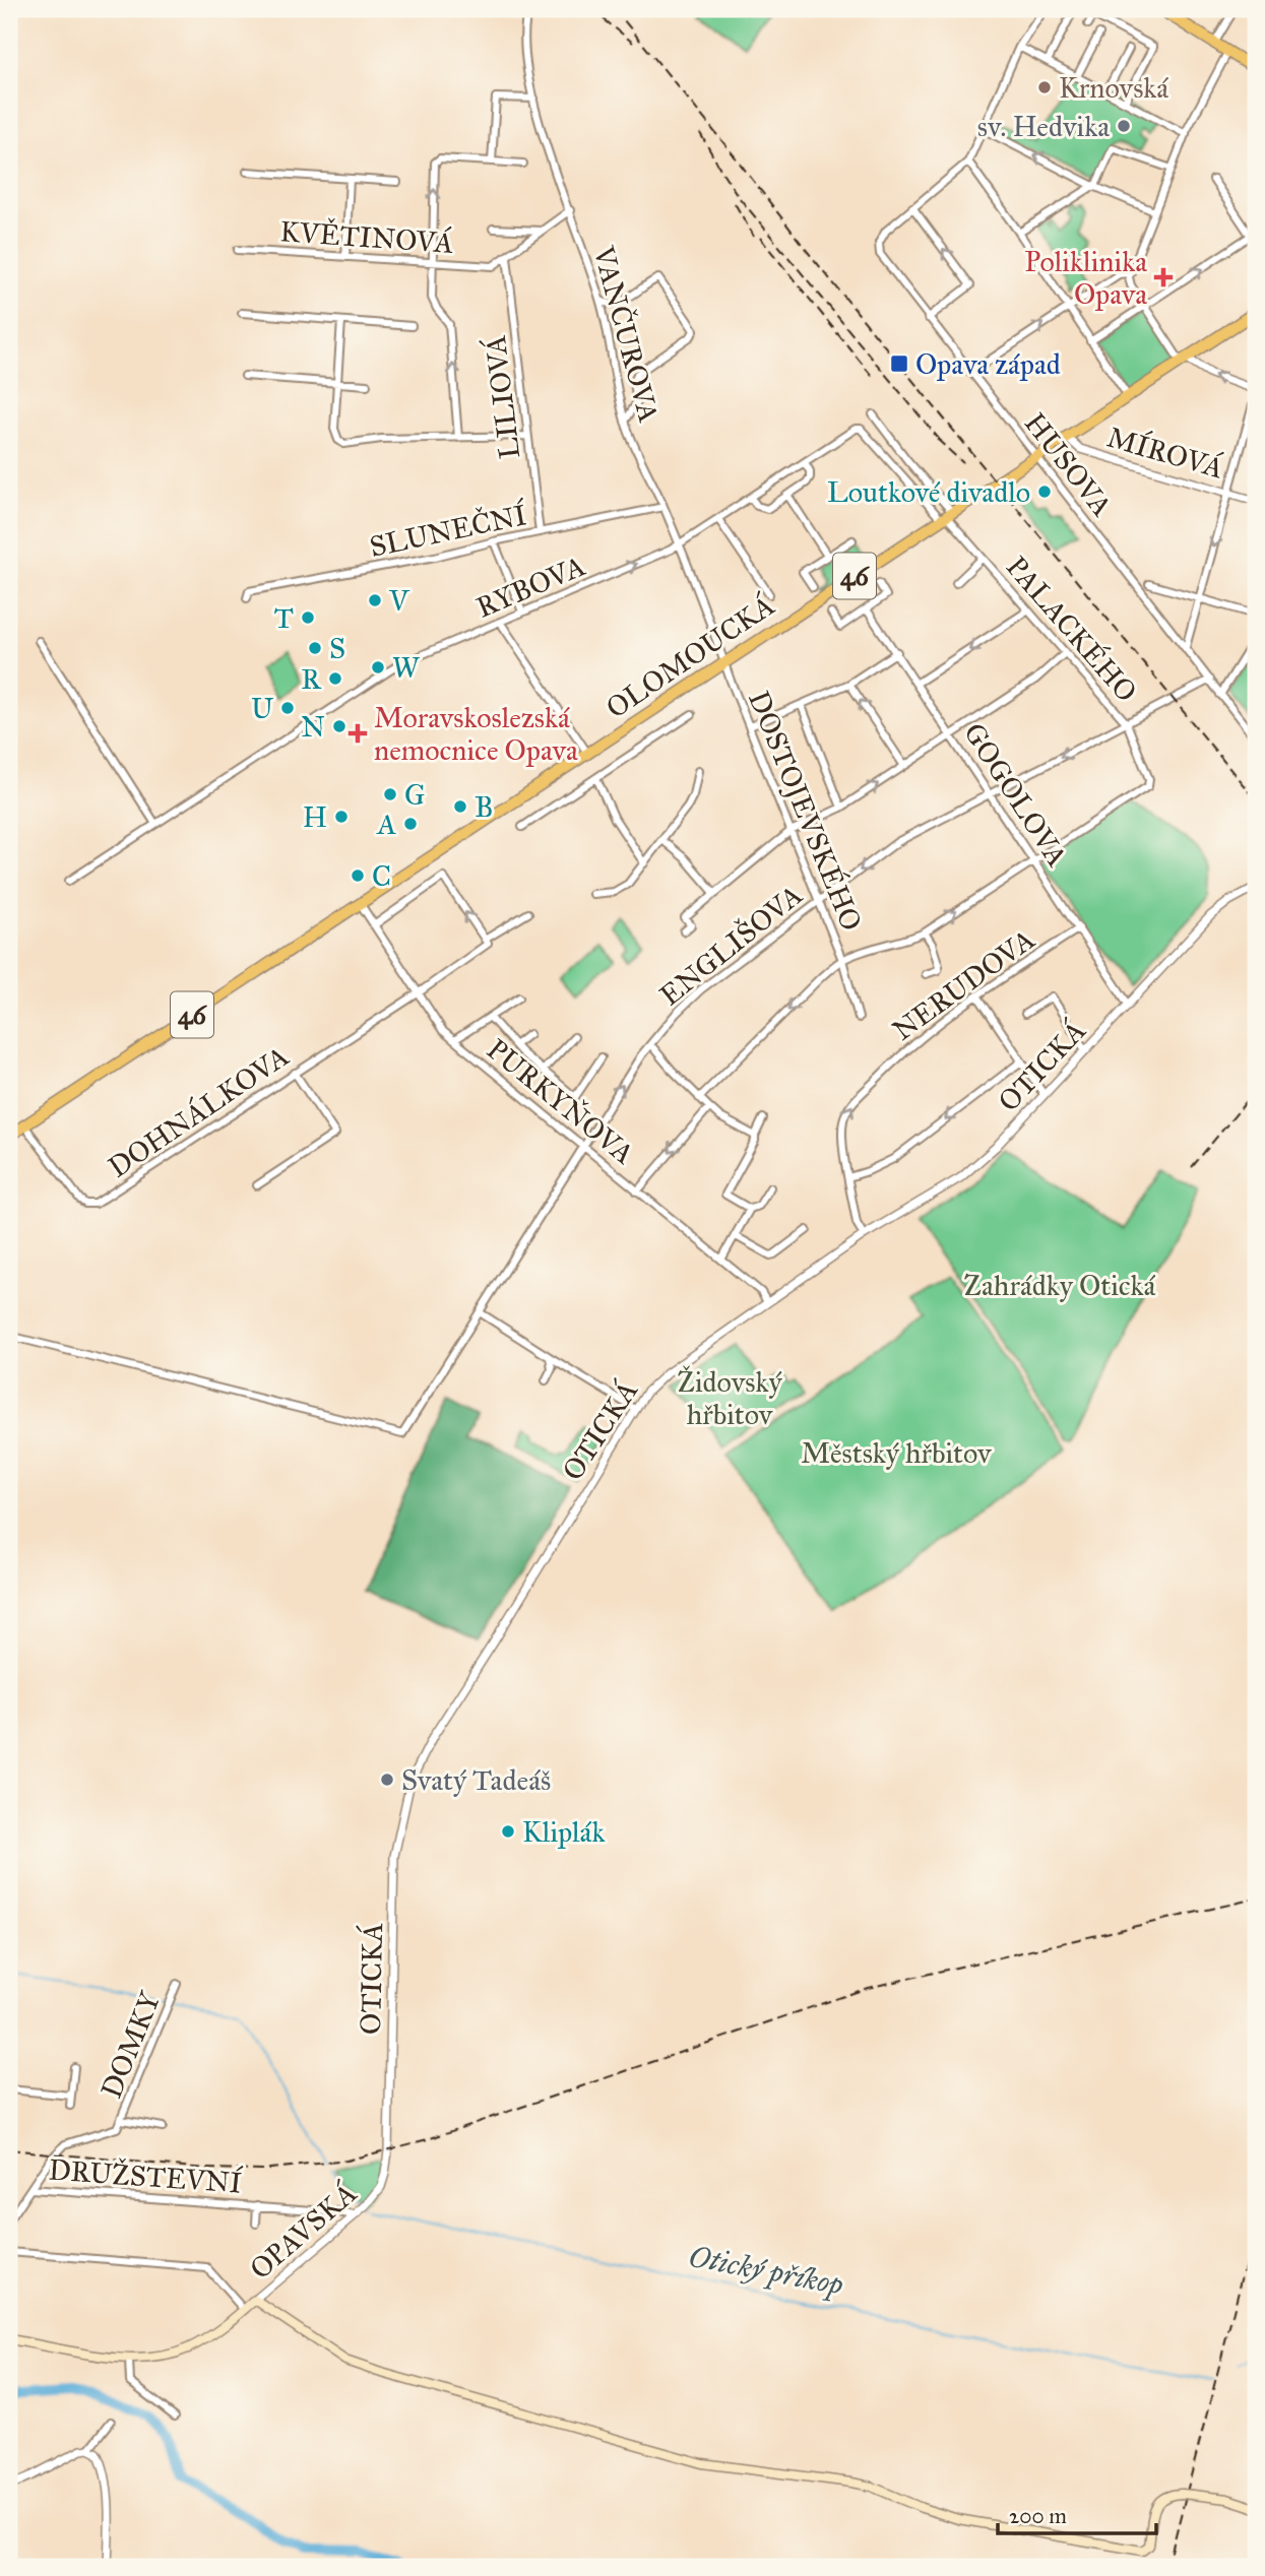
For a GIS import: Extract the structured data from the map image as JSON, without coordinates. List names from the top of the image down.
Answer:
{
  "streets": {
    "main road": ["46", "OLOMOUCKÁ"],
    "street": [
      "KVĚTINOVÁ",
      "VANČUROVA",
      "LILIOVÁ",
      "MÍROVÁ",
      "HUSOVA",
      "SLUNEČNÍ",
      "RYBOVA",
      "PALACKÉHO",
      "GOGOLOVA",
      "DOSTOJEVSKÉHO",
      "ENGLIŠOVA",
      "NERUDOVA",
      "OTICKÁ",
      "PURKYŇOVA",
      "DOHNÁLKOVA",
      "DOMKY",
      "DRUŽSTEVNÍ",
      "OPAVSKÁ"
    ]
  },
  "crossings": [
    ["KVĚTINOVÁ", "LILIOVÁ"],
    ["VANČUROVA", "SLUNEČNÍ"],
    ["VANČUROVA", "RYBOVA"],
    ["VANČUROVA", "OLOMOUCKÁ"],
    ["VANČUROVA", "DOSTOJEVSKÉHO"],
    ["LILIOVÁ", "SLUNEČNÍ"],
    ["MÍROVÁ", "OLOMOUCKÁ"],
    ["HUSOVA", "OLOMOUCKÁ"],
    ["HUSOVA", "ENGLIŠOVA"],
    ["RYBOVA", "PALACKÉHO"],
    ["RYBOVA", "OLOMOUCKÁ"],
    ["PALACKÉHO", "OLOMOUCKÁ"],
    ["PALACKÉHO", "GOGOLOVA"],
    ["PALACKÉHO", "ENGLIŠOVA"],
    ["OLOMOUCKÁ", "DOSTOJEVSKÉHO"],
    ["OLOMOUCKÁ", "PURKYŇOVA"],
    ["OLOMOUCKÁ", "DOHNÁLKOVA"],
    ["GOGOLOVA", "ENGLIŠOVA"],
    ["GOGOLOVA", "NERUDOVA"],
    ["GOGOLOVA", "OTICKÁ"],
    ["DOSTOJEVSKÉHO", "ENGLIŠOVA"],
    ["ENGLIŠOVA", "PURKYŇOVA"],
    ["NERUDOVA", "OTICKÁ"],
    ["OTICKÁ", "PURKYŇOVA"],
    ["OTICKÁ", "OPAVSKÁ"],
    ["PURKYŇOVA", "DOHNÁLKOVA"],
    ["DOMKY", "DRUŽSTEVNÍ"],
    ["DRUŽSTEVNÍ", "OPAVSKÁ"]
  ],
  "one_way": ["NERUDOVA"],
  "water": ["Otický příkop"],
  "parks": ["Zahrádky Otická", "Židovský hřbitov", "Městský hřbitov"],
  "places": {
    "other": [
      "Krnovská",
      "sv. Hedvika",
      "Loutkové divadlo",
      "V",
      "T",
      "S",
      "W",
      "R",
      "U",
      "N",
      "G",
      "B",
      "H",
      "A",
      "C",
      "Svatý Tadeáš",
      "Kliplák"
    ],
    "health": ["Poliklinika Opava", "Moravskoslezská nemocnice Opava"],
    "transit": ["Opava západ"]
  },
  "scale_bar": "200 m"
}
